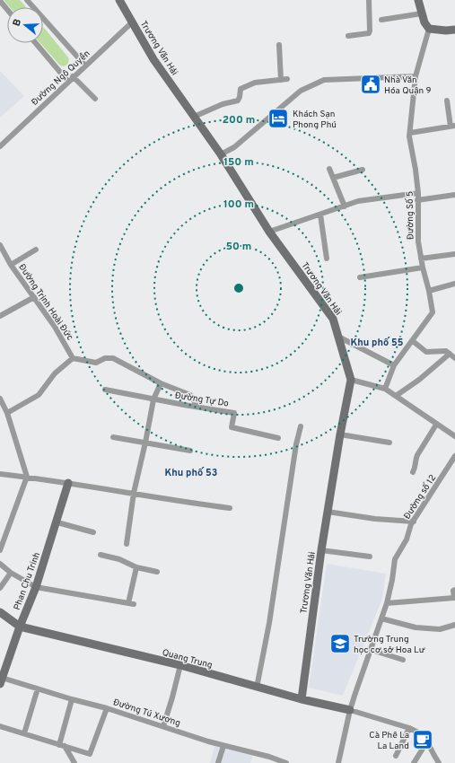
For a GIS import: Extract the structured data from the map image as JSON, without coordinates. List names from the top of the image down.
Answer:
{
  "streets": {
    "street": [
      "Trương Văn Hải",
      "Đường Ngô Quyền",
      "Đường Số 5",
      "Đường Trịnh Hoài Đức",
      "Đường Tự Do",
      "Đường số 12",
      "Phan Chu Trinh",
      "Quang Trung",
      "Đường Tú Xương"
    ]
  },
  "crossings": [
    ["Trương Văn Hải", "Đường Ngô Quyền"],
    ["Trương Văn Hải", "Quang Trung"],
    ["Đường số 12", "Quang Trung"],
    ["Phan Chu Trinh", "Quang Trung"],
    ["Phan Chu Trinh", "Đường Tú Xương"]
  ],
  "districts": ["Khu phố 55", "Khu phố 53"],
  "places": {
    "public building": ["Nhà Văn Hóa Quận 9"],
    "hotel": ["Khách Sạn Phong Phú"],
    "school or university": ["Trường Trung học cơ sở Hoa Lư"],
    "cafe": ["Cà Phê La La Land"]
  },
  "north": "left",
  "rings": [
    "200 m",
    "150 m",
    "100 m",
    "50 m"
  ]
}
